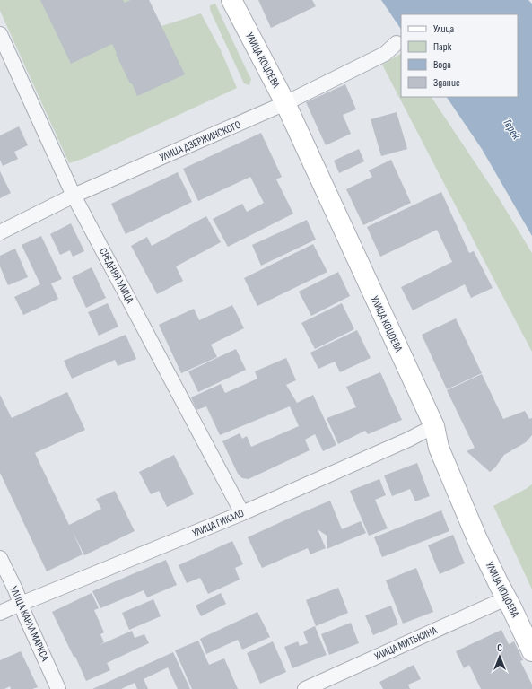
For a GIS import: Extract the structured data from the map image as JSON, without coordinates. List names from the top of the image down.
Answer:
{
  "streets": {
    "street": [
      "УЛИЦА КОЦОЕВА",
      "УЛИЦА ДЗЕРЖИНСКОГО",
      "СРЕДНЯЯ УЛИЦА",
      "УЛИЦА ГИКАЛО",
      "УЛИЦА КАРЛА МАРКСА",
      "УЛИЦА МИТЬКИНА"
    ]
  },
  "crossings": [
    ["УЛИЦА КОЦОЕВА", "УЛИЦА ДЗЕРЖИНСКОГО"],
    ["УЛИЦА КОЦОЕВА", "УЛИЦА ГИКАЛО"],
    ["УЛИЦА КОЦОЕВА", "УЛИЦА МИТЬКИНА"],
    ["УЛИЦА ДЗЕРЖИНСКОГО", "СРЕДНЯЯ УЛИЦА"],
    ["СРЕДНЯЯ УЛИЦА", "УЛИЦА ГИКАЛО"],
    ["УЛИЦА ГИКАЛО", "УЛИЦА КАРЛА МАРКСА"]
  ],
  "water": ["Терек"],
  "legend": [
    "Улица",
    "Парк",
    "Вода",
    "Здание"
  ],
  "north": "top"
}
